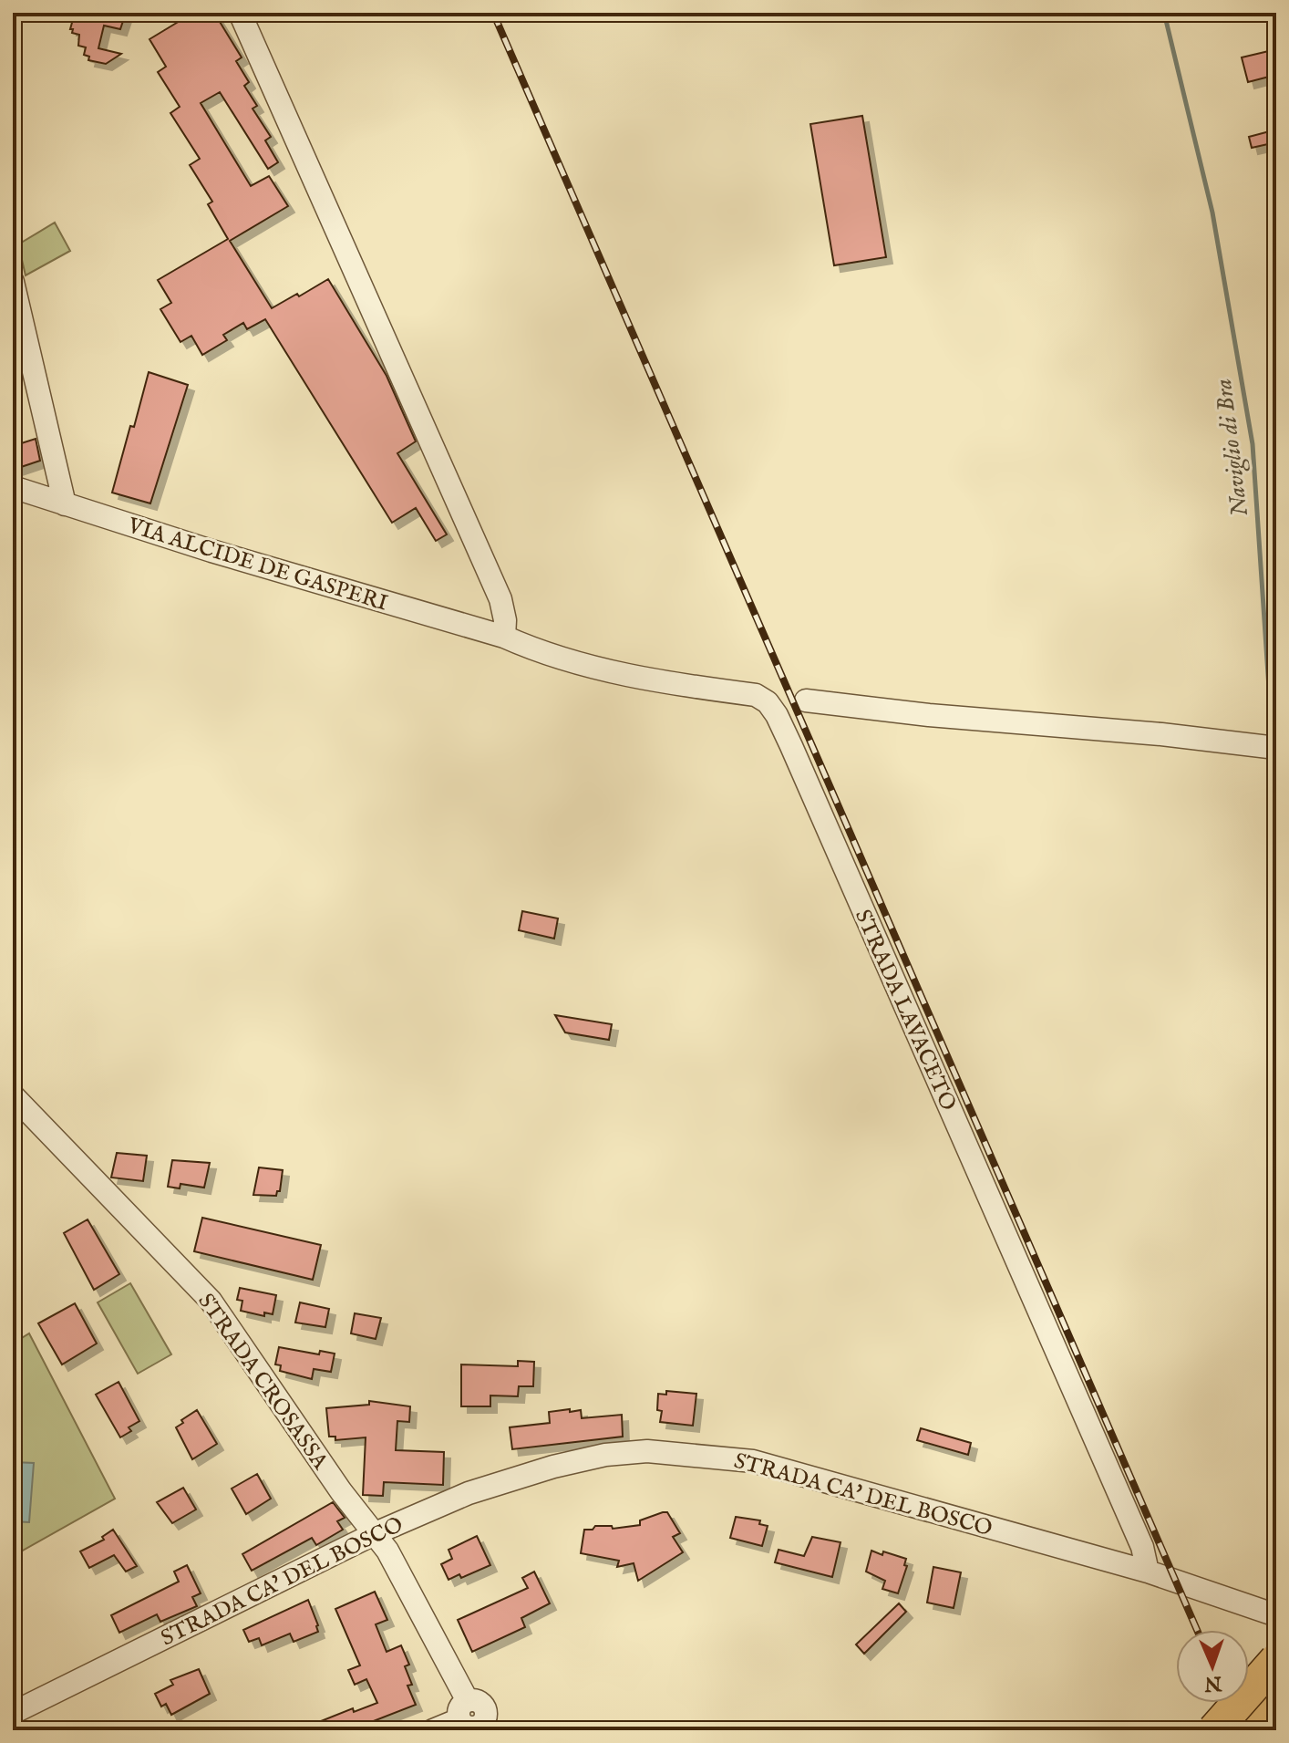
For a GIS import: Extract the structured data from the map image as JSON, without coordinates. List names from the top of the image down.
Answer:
{
  "streets": {
    "street": [
      "VIA ALCIDE DE GASPERI",
      "STRADA LAVACETO",
      "STRADA CROSASSA",
      "STRADA CA' DEL BOSCO"
    ]
  },
  "crossings": [
    ["VIA ALCIDE DE GASPERI", "STRADA LAVACETO"],
    ["STRADA LAVACETO", "STRADA CA' DEL BOSCO"],
    ["STRADA CROSASSA", "STRADA CA' DEL BOSCO"]
  ],
  "water": ["Naviglio di Bra"],
  "north": "bottom"
}
